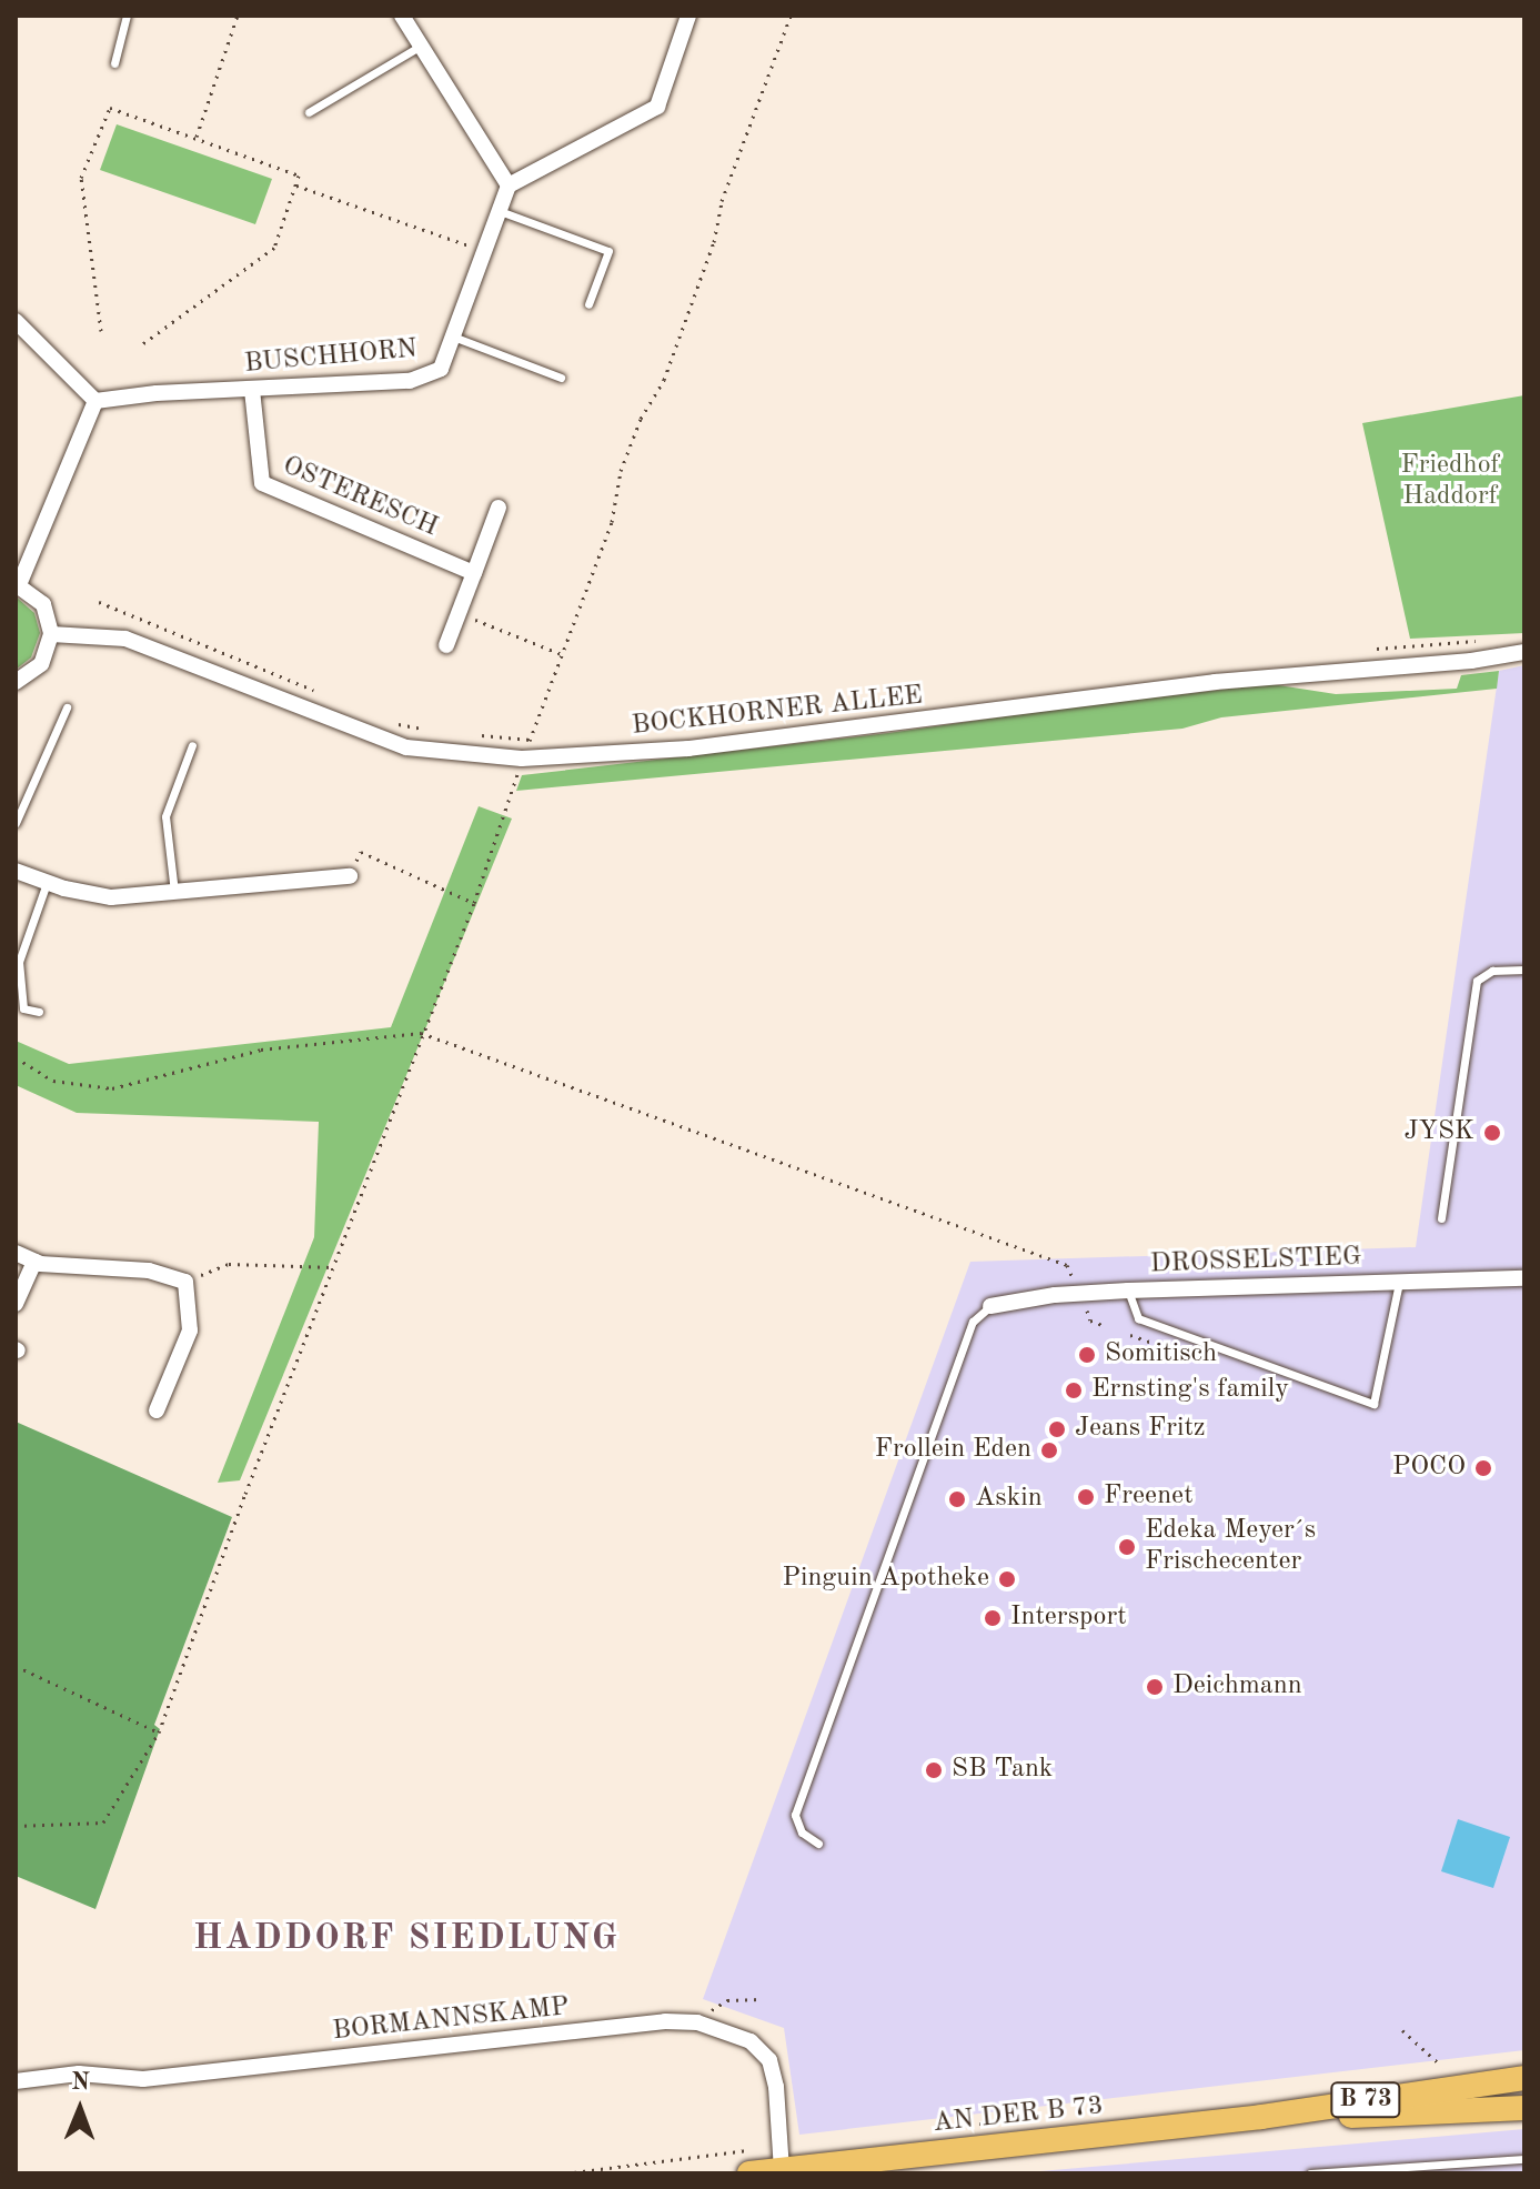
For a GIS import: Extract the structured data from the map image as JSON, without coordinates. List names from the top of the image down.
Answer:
{
  "streets": {
    "main road": ["B 73", "AN DER B 73"],
    "street": [
      "BUSCHHORN",
      "OSTERESCH",
      "BOCKHORNER ALLEE",
      "DROSSELSTIEG",
      "BORMANNSKAMP"
    ]
  },
  "crossings": [
    ["BUSCHHORN", "OSTERESCH"],
    ["BORMANNSKAMP", "B 73"],
    ["BORMANNSKAMP", "AN DER B 73"],
    ["B 73", "AN DER B 73"]
  ],
  "districts": ["HADDORF SIEDLUNG"],
  "parks": ["Friedhof Haddorf"],
  "places": [
    "JYSK",
    "Somitisch",
    "Ernsting's family",
    "Jeans Fritz",
    "Frollein Eden",
    "POCO",
    "Freenet",
    "Askin",
    "Edeka Meyer´s Frischecenter",
    "Pinguin Apotheke",
    "Intersport",
    "Deichmann",
    "SB Tank"
  ],
  "north": "top"
}
